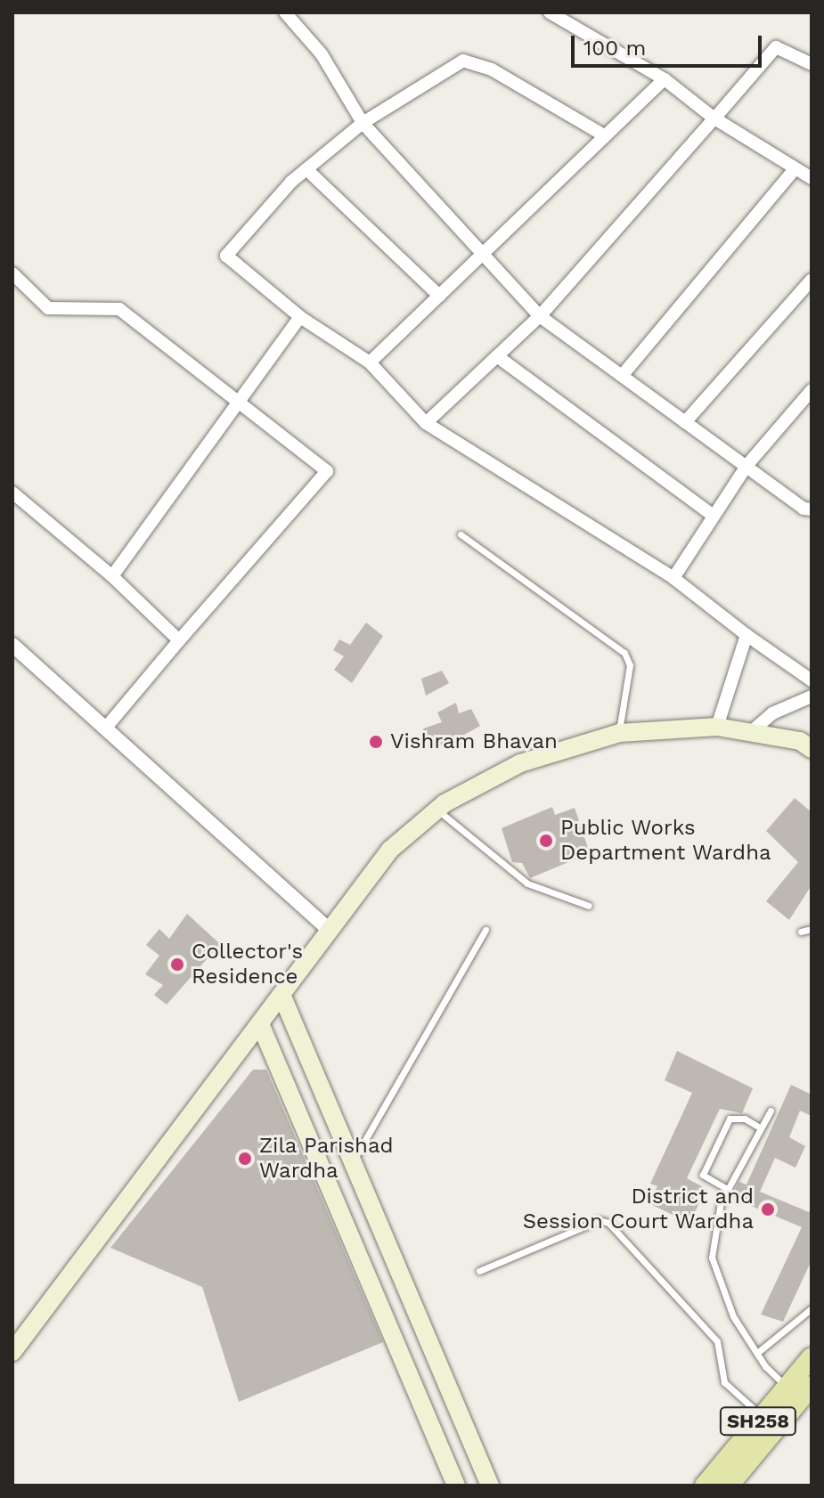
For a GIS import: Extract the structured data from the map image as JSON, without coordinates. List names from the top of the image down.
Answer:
{
  "streets": {
    "main road": ["SH258"]
  },
  "places": [
    "Vishram Bhavan",
    "Public Works Department Wardha",
    "Collector's Residence",
    "Zila Parishad Wardha",
    "District and Session Court Wardha"
  ],
  "scale_bar": "100 m"
}
